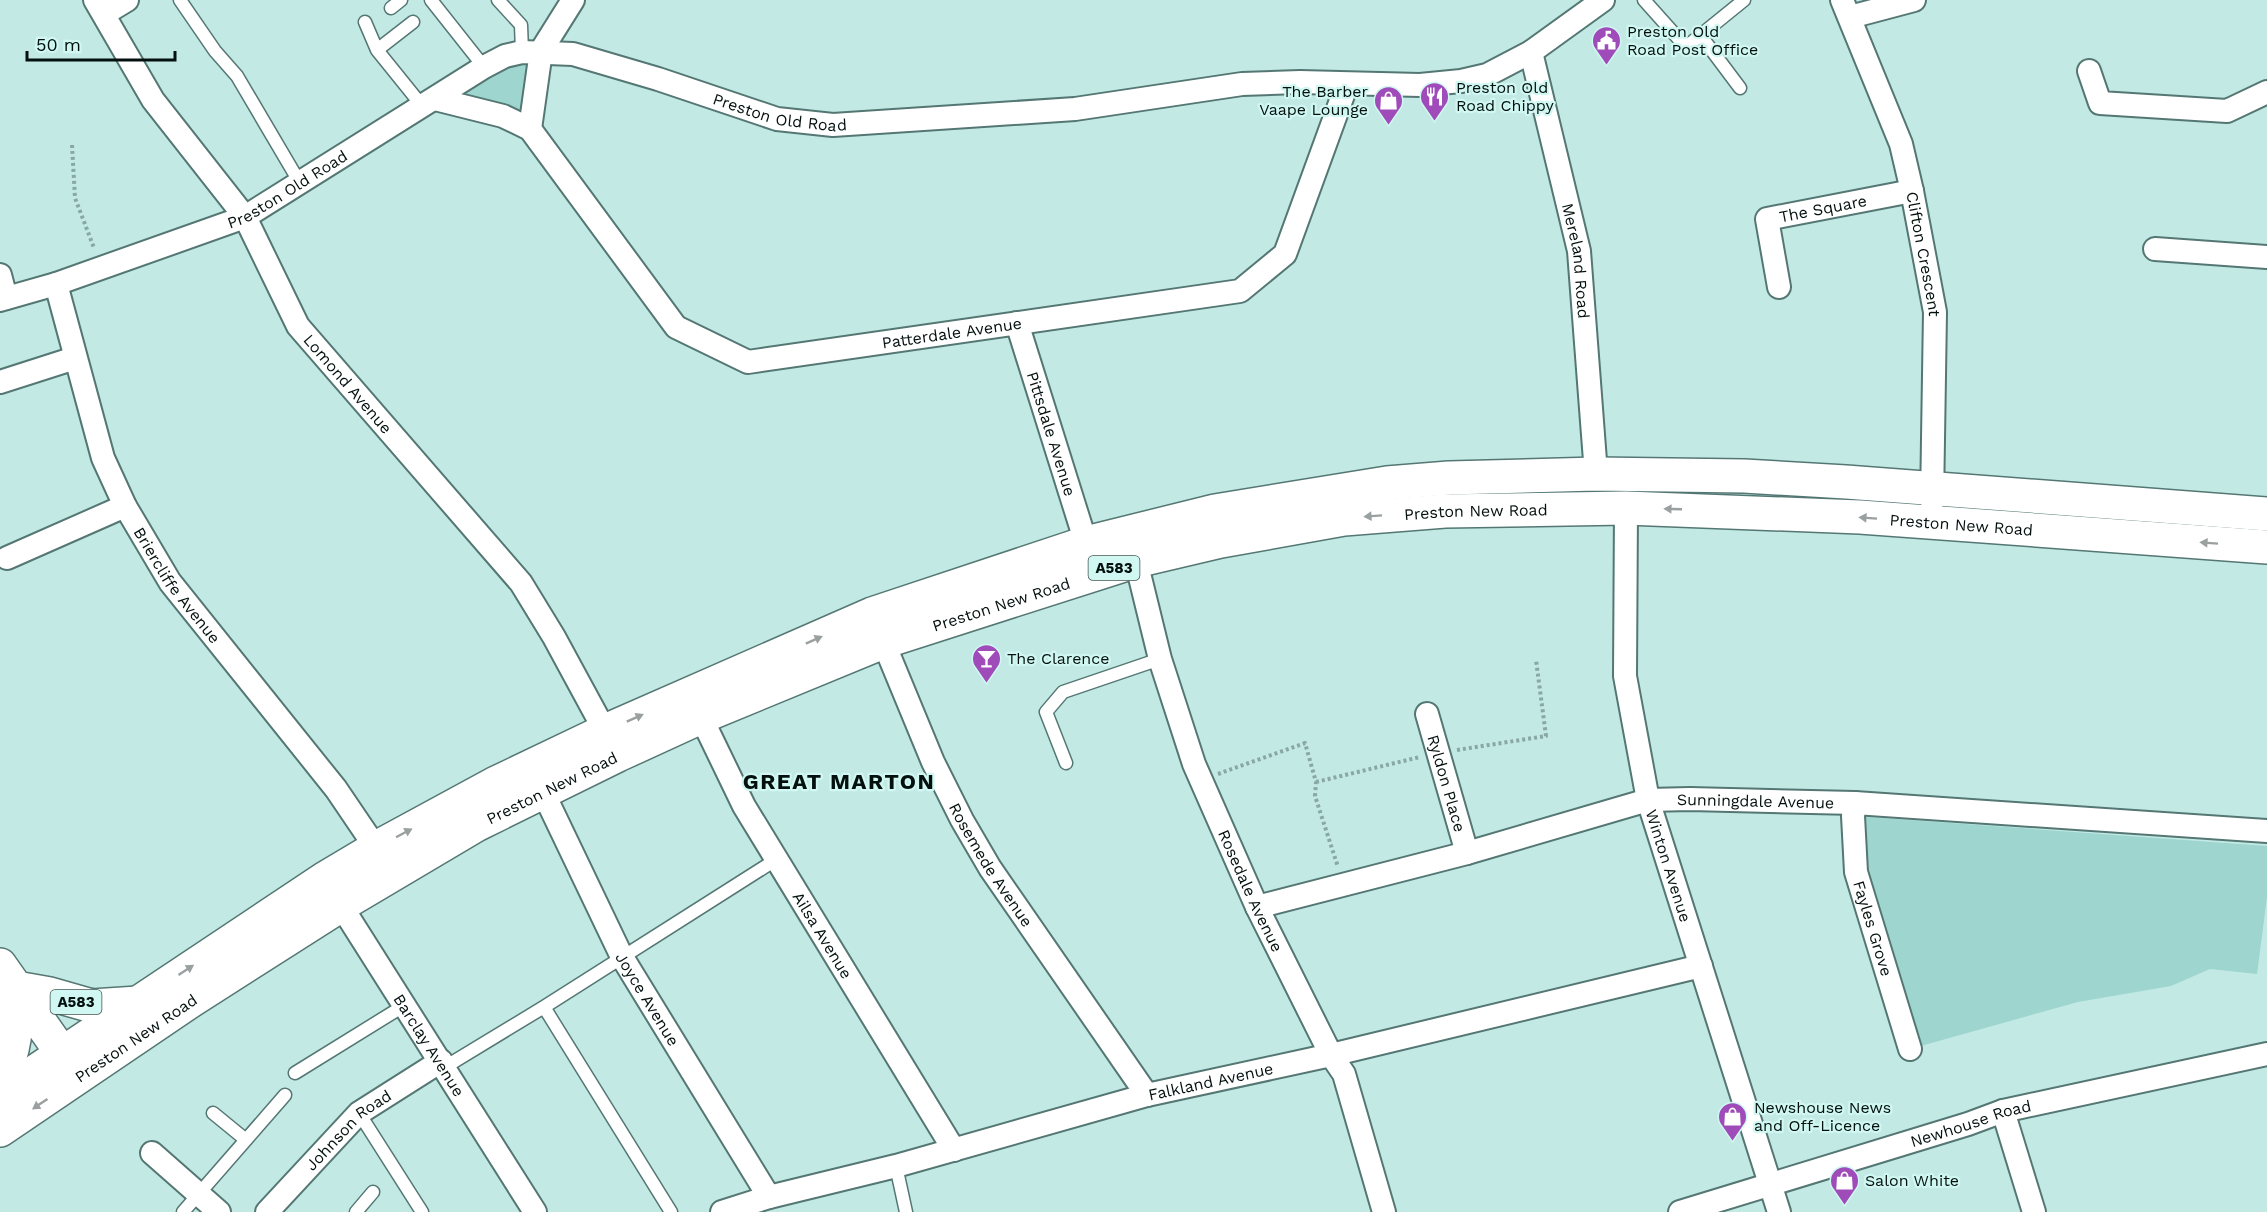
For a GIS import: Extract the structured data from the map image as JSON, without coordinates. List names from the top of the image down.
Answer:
{
  "streets": {
    "main road": ["Preston New Road", "A583"],
    "street": [
      "Preston Old Road",
      "The Square",
      "Clifton Crescent",
      "Mereland Road",
      "Patterdale Avenue",
      "Lomond Avenue",
      "Pittsdale Avenue",
      "Briercliffe Avenue",
      "Ryldon Place",
      "Sunningdale Avenue",
      "Rosemede Avenue",
      "Winton Avenue",
      "Rosedale Avenue",
      "Fayles Grove",
      "Ailsa Avenue",
      "Joyce Avenue",
      "Barclay Avenue",
      "Falkland Avenue",
      "Newhouse Road",
      "Johnson Road"
    ]
  },
  "crossings": [
    ["Preston Old Road", "Mereland Road"],
    ["Preston Old Road", "Patterdale Avenue"],
    ["Preston Old Road", "Lomond Avenue"],
    ["Preston Old Road", "Briercliffe Avenue"],
    ["The Square", "Clifton Crescent"],
    ["Clifton Crescent", "Preston New Road"],
    ["Mereland Road", "Preston New Road"],
    ["Patterdale Avenue", "Pittsdale Avenue"],
    ["Lomond Avenue", "Preston New Road"],
    ["Pittsdale Avenue", "Preston New Road"],
    ["Preston New Road", "A583"],
    ["Preston New Road", "Briercliffe Avenue"],
    ["Preston New Road", "Rosemede Avenue"],
    ["Preston New Road", "Winton Avenue"],
    ["Preston New Road", "Rosedale Avenue"],
    ["Preston New Road", "Ailsa Avenue"],
    ["Preston New Road", "Joyce Avenue"],
    ["Preston New Road", "Barclay Avenue"],
    ["Ryldon Place", "Sunningdale Avenue"],
    ["Sunningdale Avenue", "Winton Avenue"],
    ["Sunningdale Avenue", "Rosedale Avenue"],
    ["Sunningdale Avenue", "Fayles Grove"],
    ["Rosemede Avenue", "Falkland Avenue"],
    ["Winton Avenue", "Falkland Avenue"],
    ["Winton Avenue", "Newhouse Road"],
    ["Rosedale Avenue", "Falkland Avenue"],
    ["Ailsa Avenue", "Falkland Avenue"],
    ["Joyce Avenue", "Falkland Avenue"],
    ["Barclay Avenue", "Johnson Road"]
  ],
  "districts": ["GREAT MARTON"],
  "places": {
    "public building": ["Preston Old Road Post Office"],
    "restaurant": ["Preston Old Road Chippy"],
    "shop": ["The Barber Vaape Lounge", "Newshouse News and Off-Licence", "Salon White"],
    "bar": ["The Clarence"]
  },
  "scale_bar": "50 m"
}
